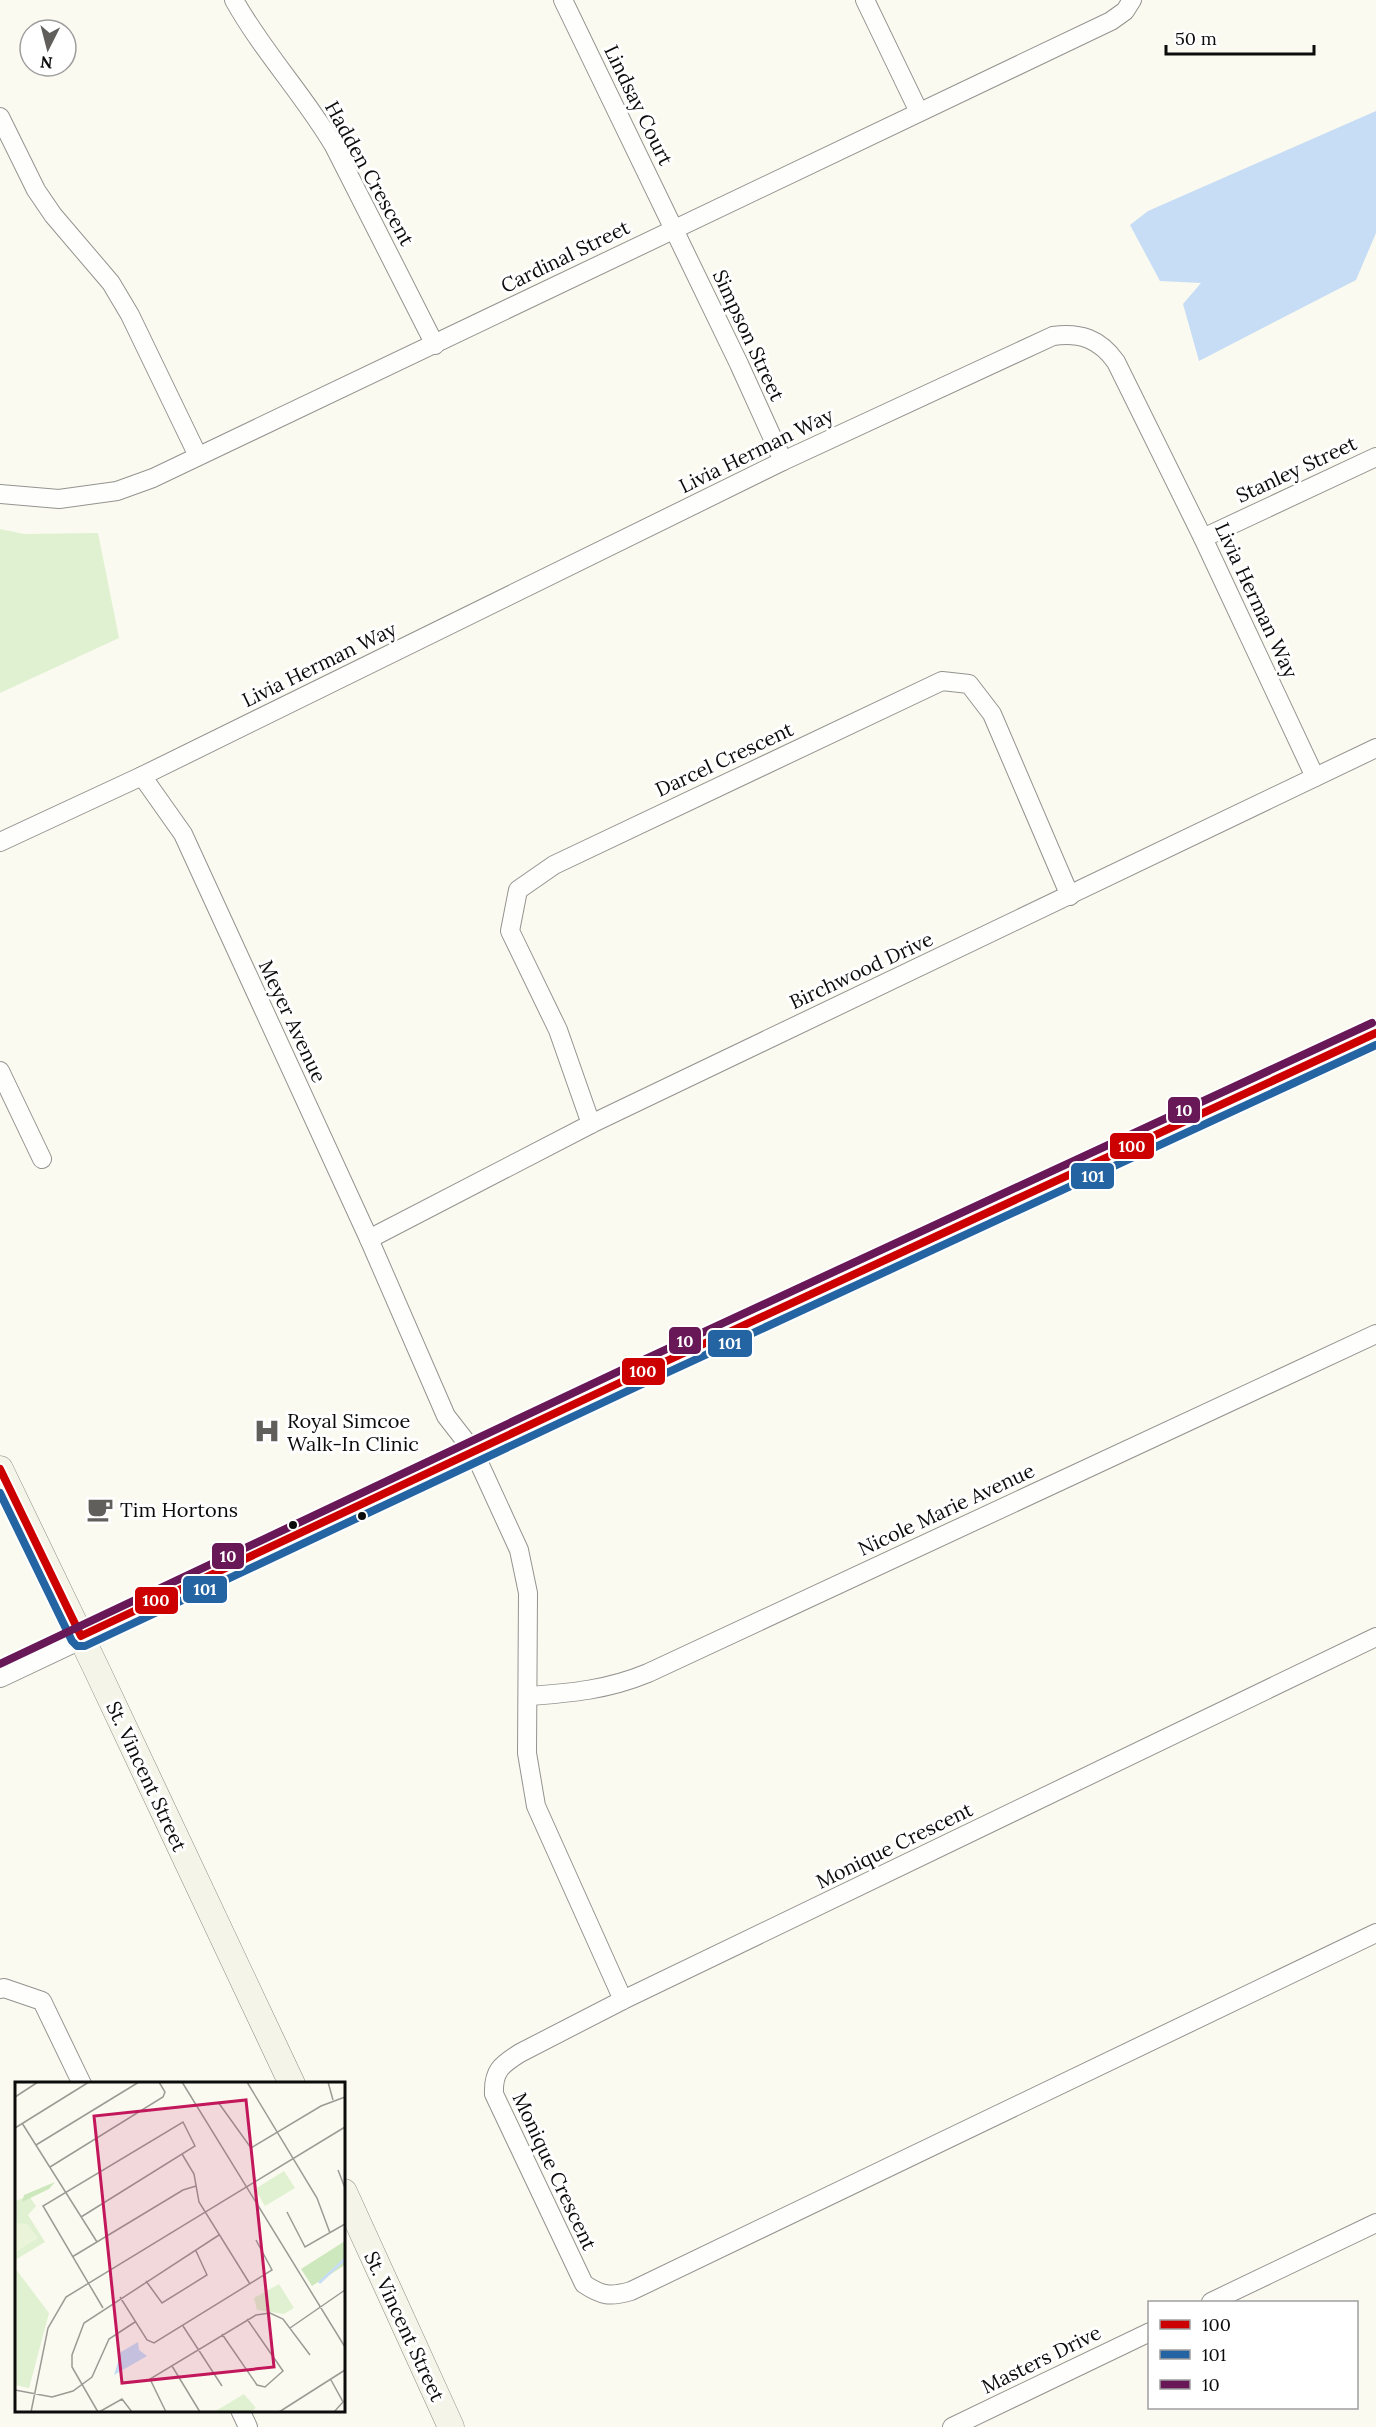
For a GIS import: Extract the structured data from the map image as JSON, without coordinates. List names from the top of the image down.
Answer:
{
  "streets": {
    "main road": ["St. Vincent Street"],
    "street": [
      "Lindsay Court",
      "Hadden Crescent",
      "Cardinal Street",
      "Simpson Street",
      "Livia Herman Way",
      "Stanley Street",
      "Darcel Crescent",
      "Birchwood Drive",
      "Meyer Avenue",
      "Nicole Marie Avenue",
      "Monique Crescent",
      "Masters Drive"
    ]
  },
  "crossings": [
    ["Lindsay Court", "Cardinal Street"],
    ["Lindsay Court", "Simpson Street"],
    ["Hadden Crescent", "Cardinal Street"],
    ["Cardinal Street", "Simpson Street"],
    ["Simpson Street", "Livia Herman Way"],
    ["Livia Herman Way", "Stanley Street"],
    ["Livia Herman Way", "Birchwood Drive"],
    ["Livia Herman Way", "Meyer Avenue"],
    ["Darcel Crescent", "Birchwood Drive"],
    ["Birchwood Drive", "Meyer Avenue"],
    ["Meyer Avenue", "Nicole Marie Avenue"],
    ["Meyer Avenue", "Monique Crescent"]
  ],
  "places": {
    "hospital": ["Royal Simcoe Walk-In Clinic"],
    "cafe": ["Tim Hortons"]
  },
  "lines": ["transit line 10", "transit line 100", "transit line 101"],
  "legend": ["100", "101", "10"],
  "scale_bar": "50 m",
  "north": "bottom"
}
